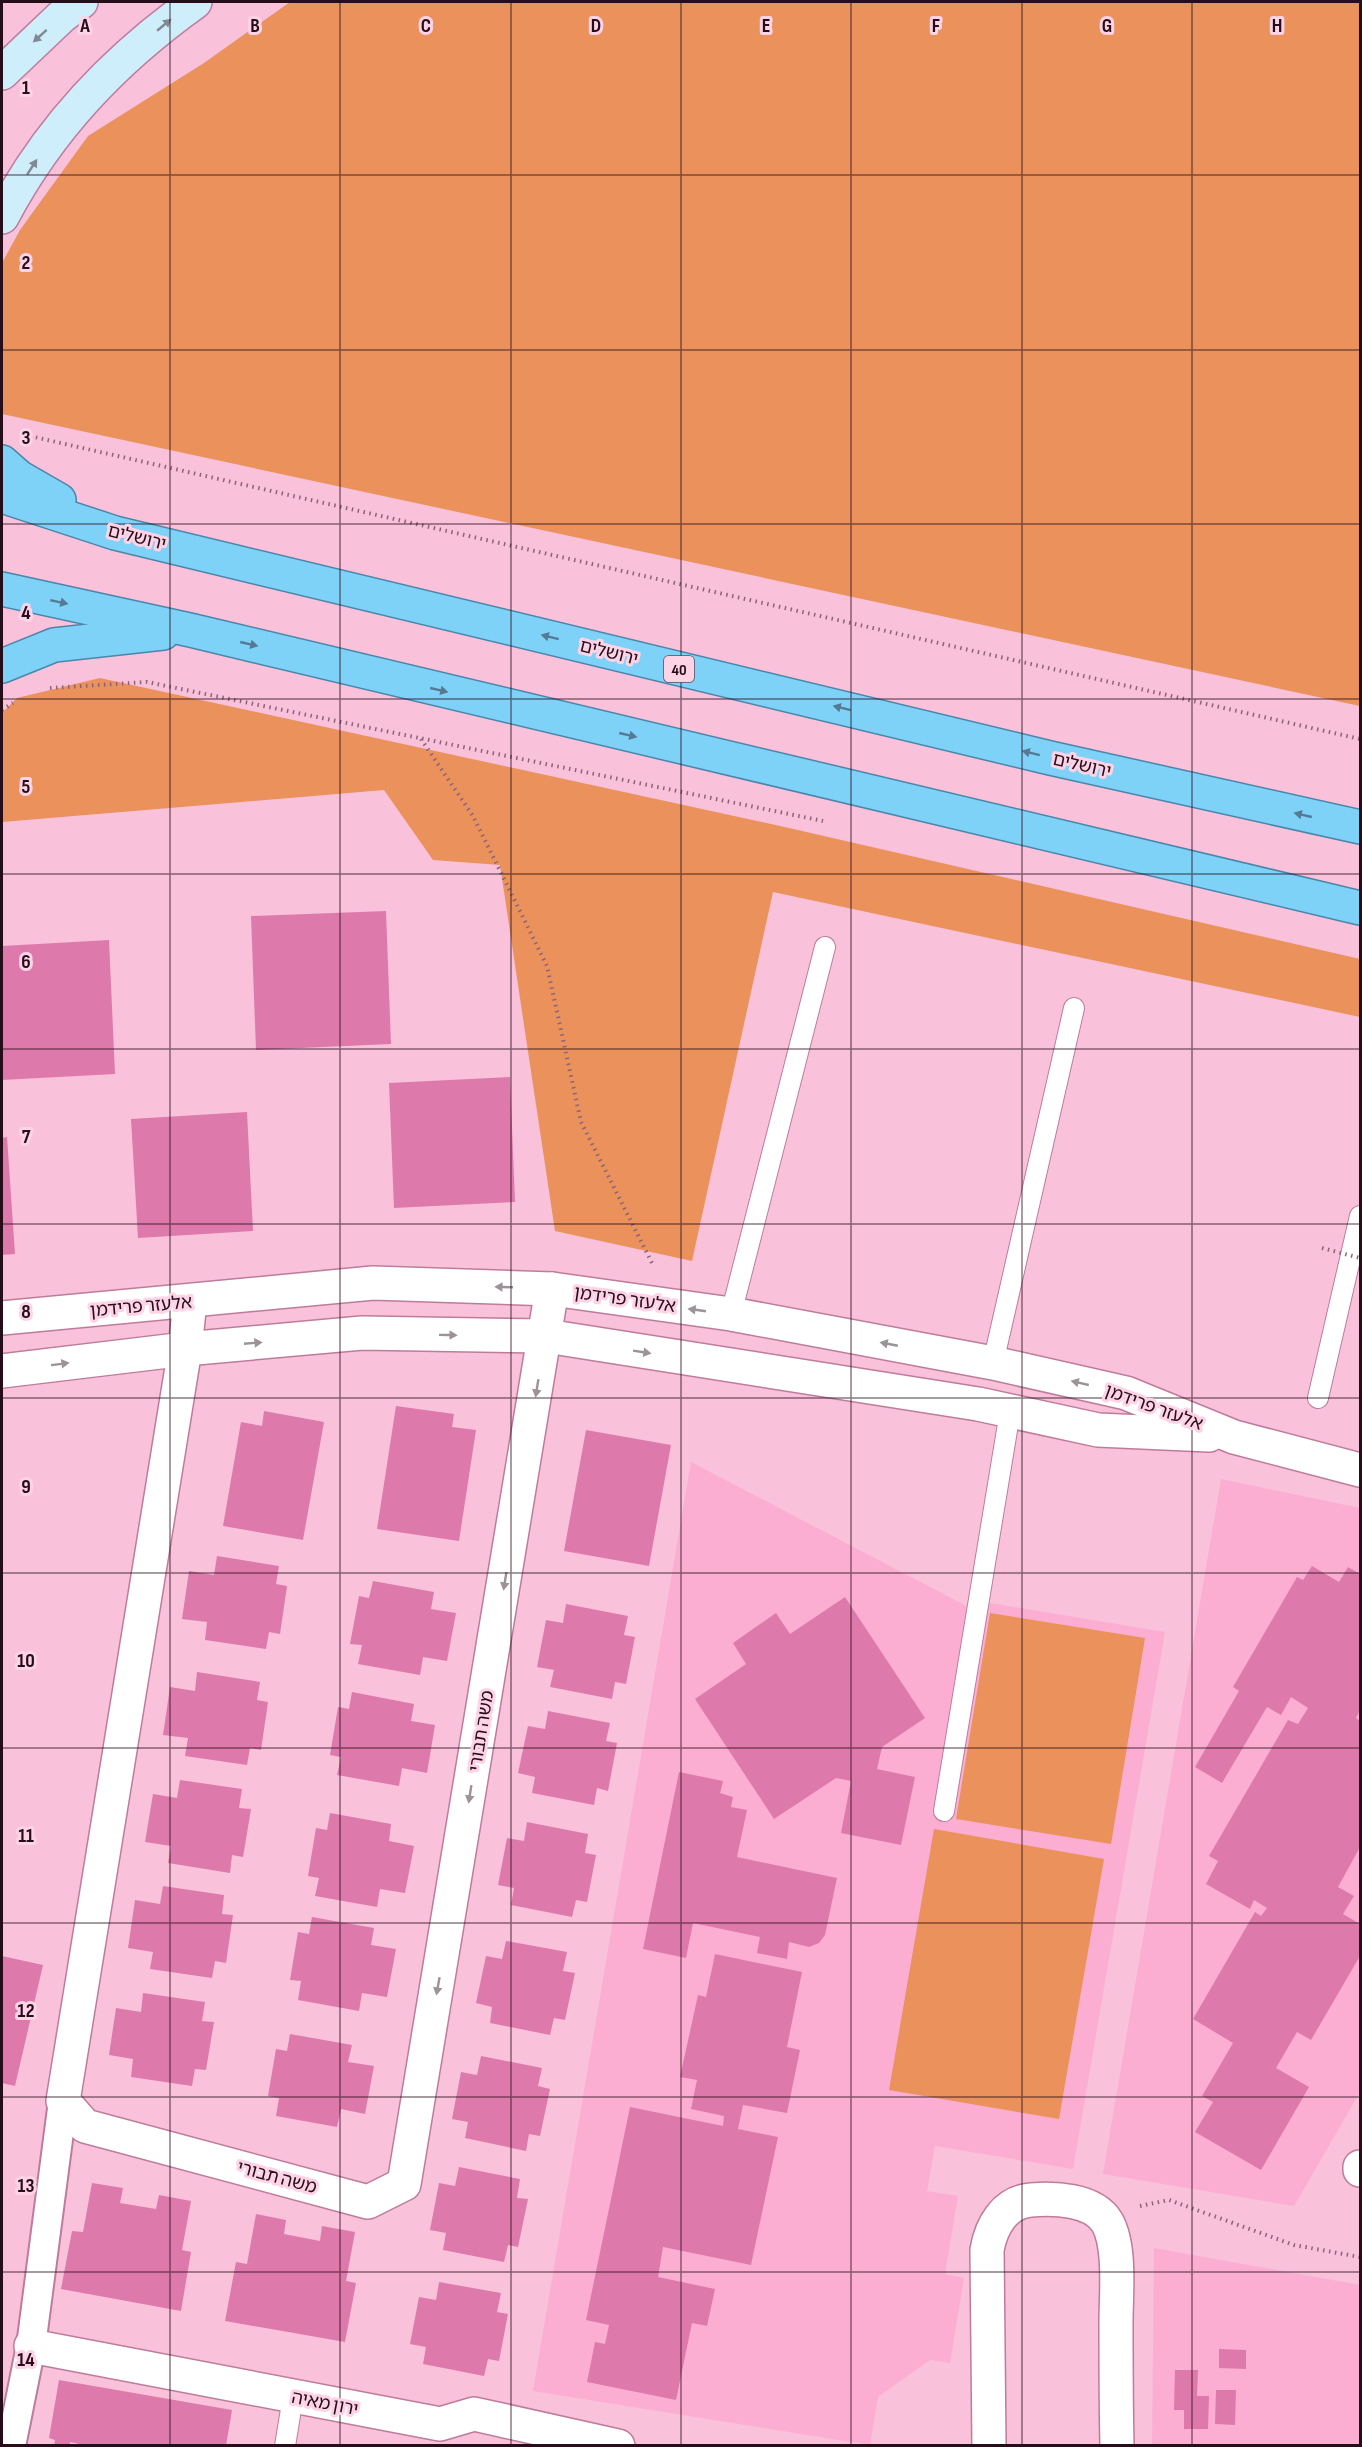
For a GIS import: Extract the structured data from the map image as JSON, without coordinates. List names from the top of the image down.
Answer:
{
  "streets": {
    "highway": ["ירושלים", "40"],
    "street": ["אלעזר פרידמן", "משה תבורי", "ירון מאיה"]
  },
  "crossings": [
    ["אלעזר פרידמן", "משה תבורי"]
  ],
  "grid": {
    "columns": [
      "A",
      "B",
      "C",
      "D",
      "E",
      "F",
      "G",
      "H"
    ],
    "rows": [
      "1",
      "2",
      "3",
      "4",
      "5",
      "6",
      "7",
      "8",
      "9",
      "10",
      "11",
      "12",
      "13",
      "14"
    ]
  }
}
